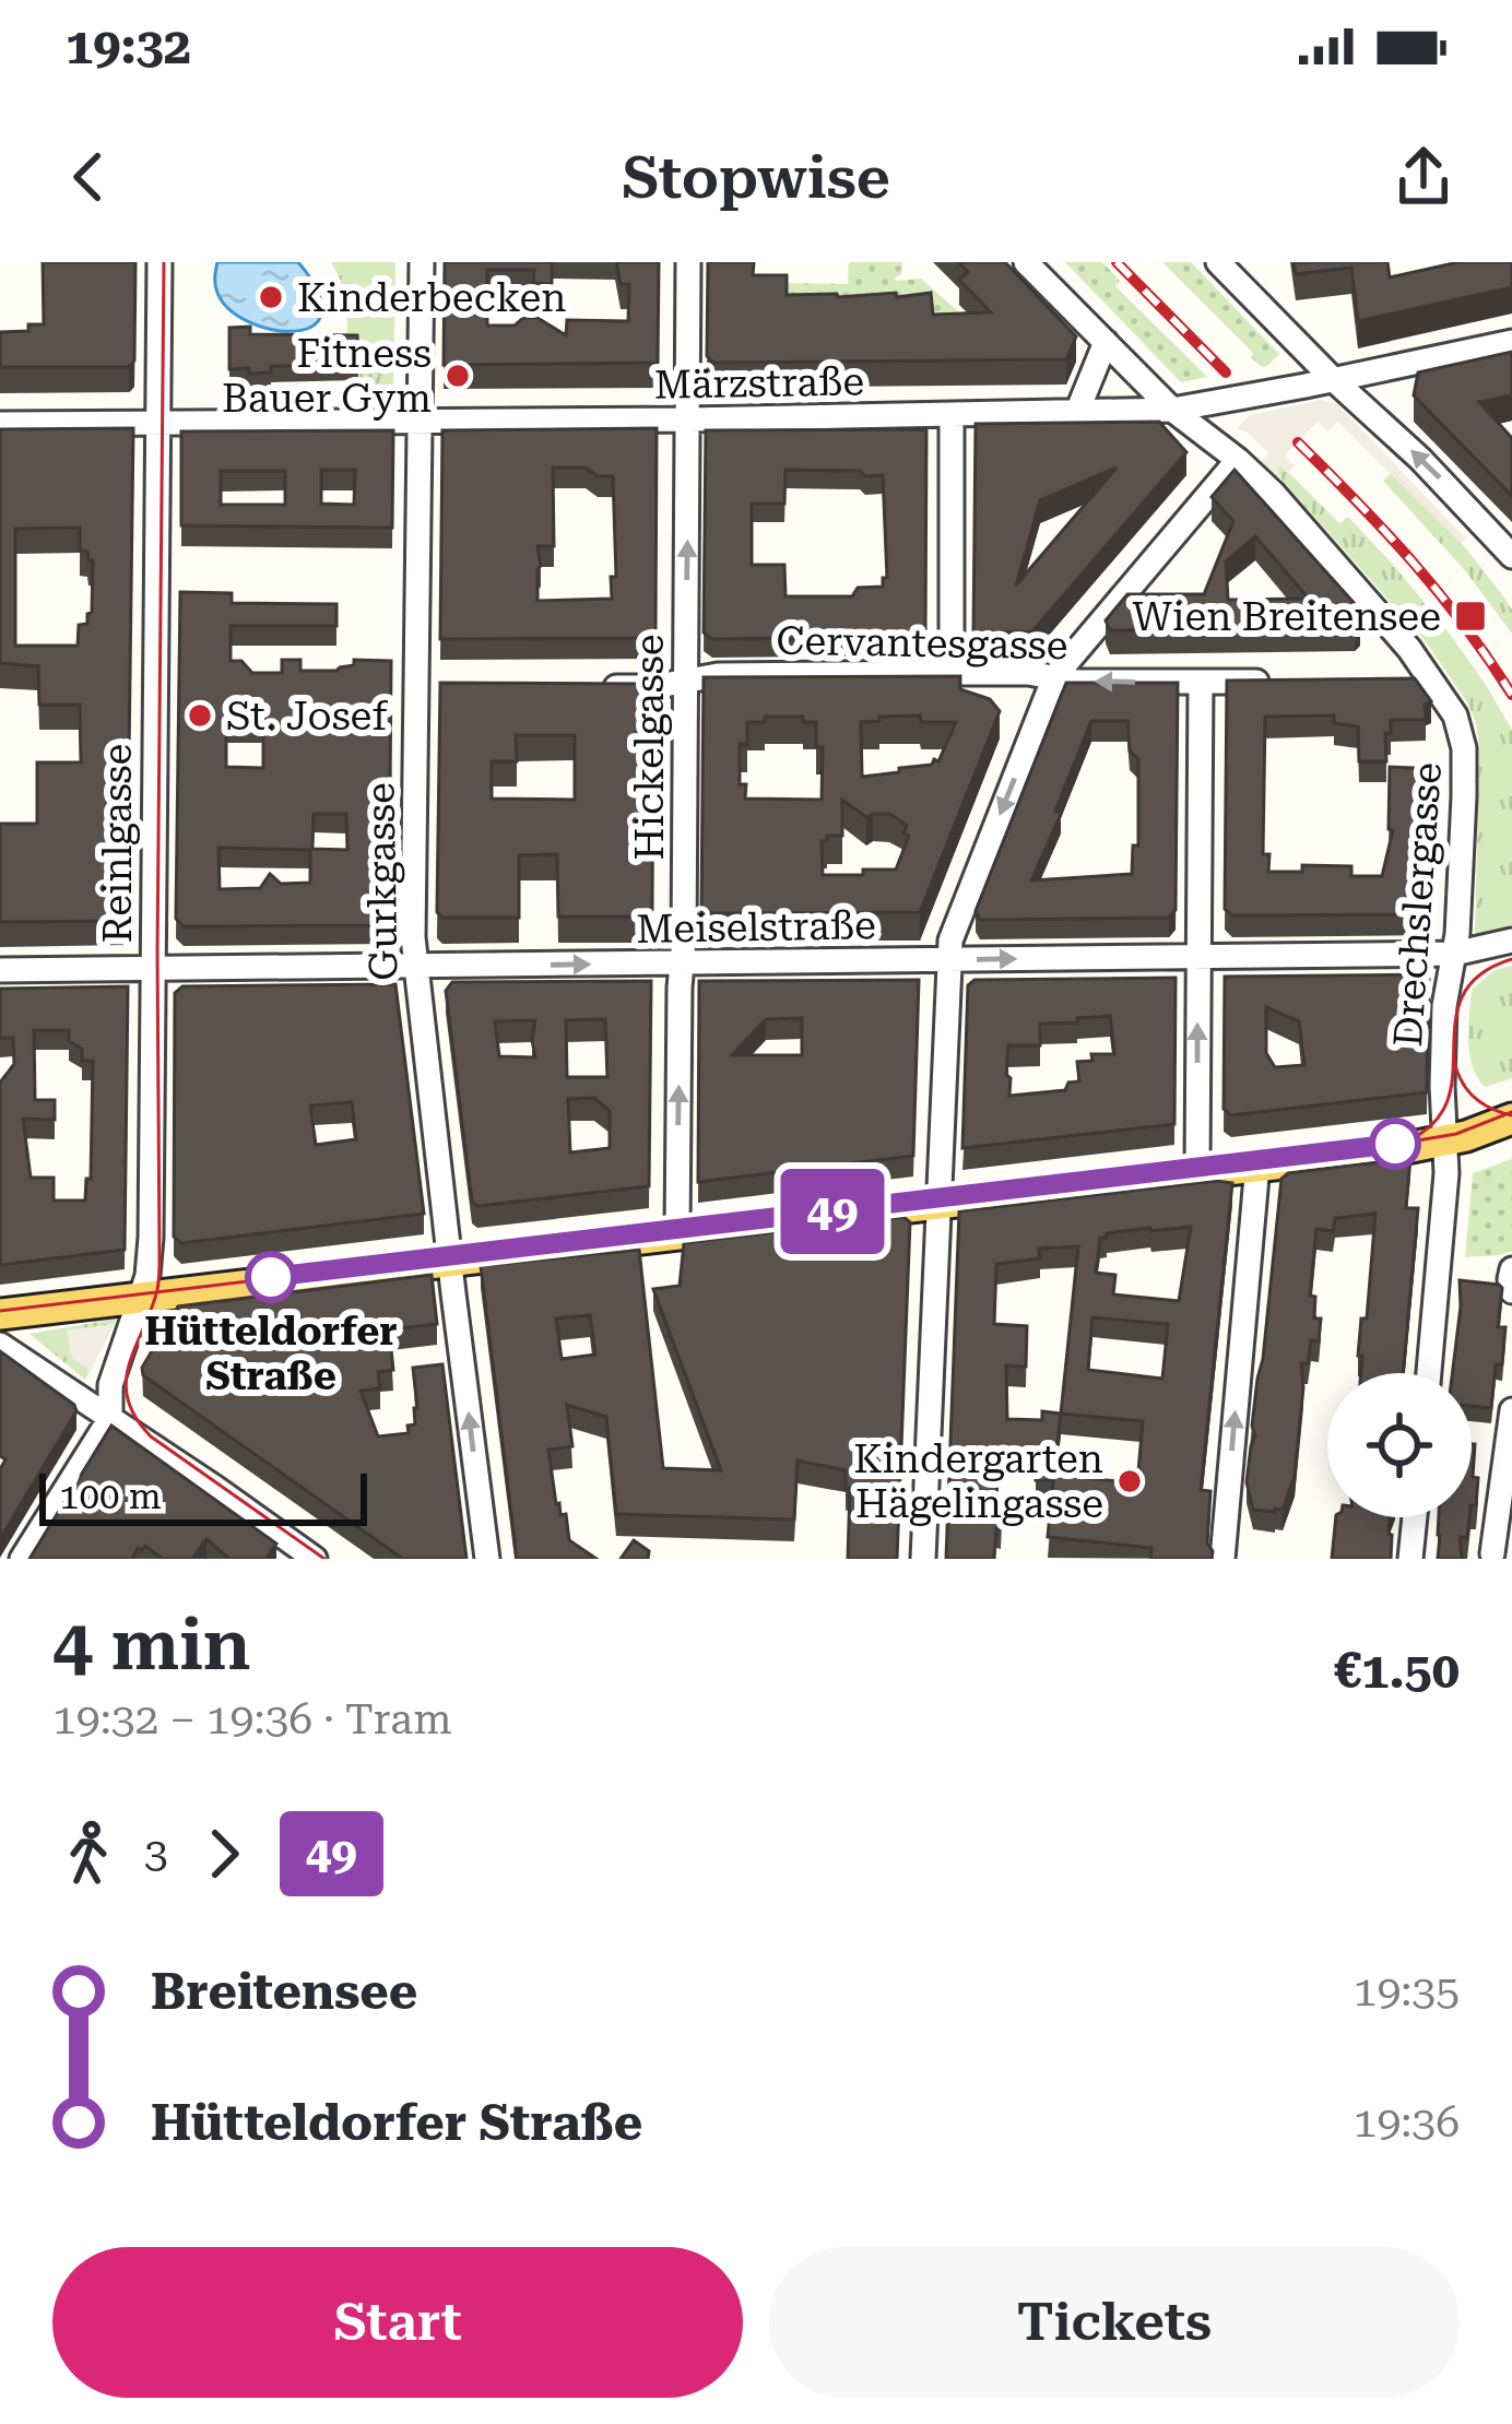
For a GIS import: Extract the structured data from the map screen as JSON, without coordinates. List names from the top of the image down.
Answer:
{
  "streets": {
    "street": [
      "Märzstraße",
      "Cervantesgasse",
      "Hickelgasse",
      "Reinlgasse",
      "Gurkgasse",
      "Drechslergasse",
      "Meiselstraße"
    ]
  },
  "crossings": [
    ["Märzstraße", "Hickelgasse"],
    ["Märzstraße", "Reinlgasse"],
    ["Märzstraße", "Gurkgasse"],
    ["Märzstraße", "Drechslergasse"],
    ["Cervantesgasse", "Hickelgasse"],
    ["Hickelgasse", "Meiselstraße"],
    ["Reinlgasse", "Meiselstraße"],
    ["Gurkgasse", "Meiselstraße"],
    ["Drechslergasse", "Meiselstraße"]
  ],
  "one_way": ["Hickelgasse"],
  "places": {
    "other": [
      "Kinderbecken",
      "Fitness Bauer Gym",
      "St. Josef",
      "Hütteldorfer Straße",
      "Kindergarten Hägelingasse"
    ],
    "transit": ["Wien Breitensee"]
  },
  "lines": ["tram line 49"],
  "scale_bar": "100 m",
  "page": {
    "status": "19:32",
    "header": "Stopwise",
    "on_map": "49",
    "scale": "100 m",
    "heading": ["4 min", "19:32 – 19:36 · Tram", "€1.50"],
    "legs": ["3", "49"],
    "list": [
      {
        "name": "Breitensee",
        "value": "19:35"
      },
      {
        "name": "Hütteldorfer Straße",
        "value": "19:36"
      }
    ],
    "buttons": ["Start", "Tickets"]
  }
}
